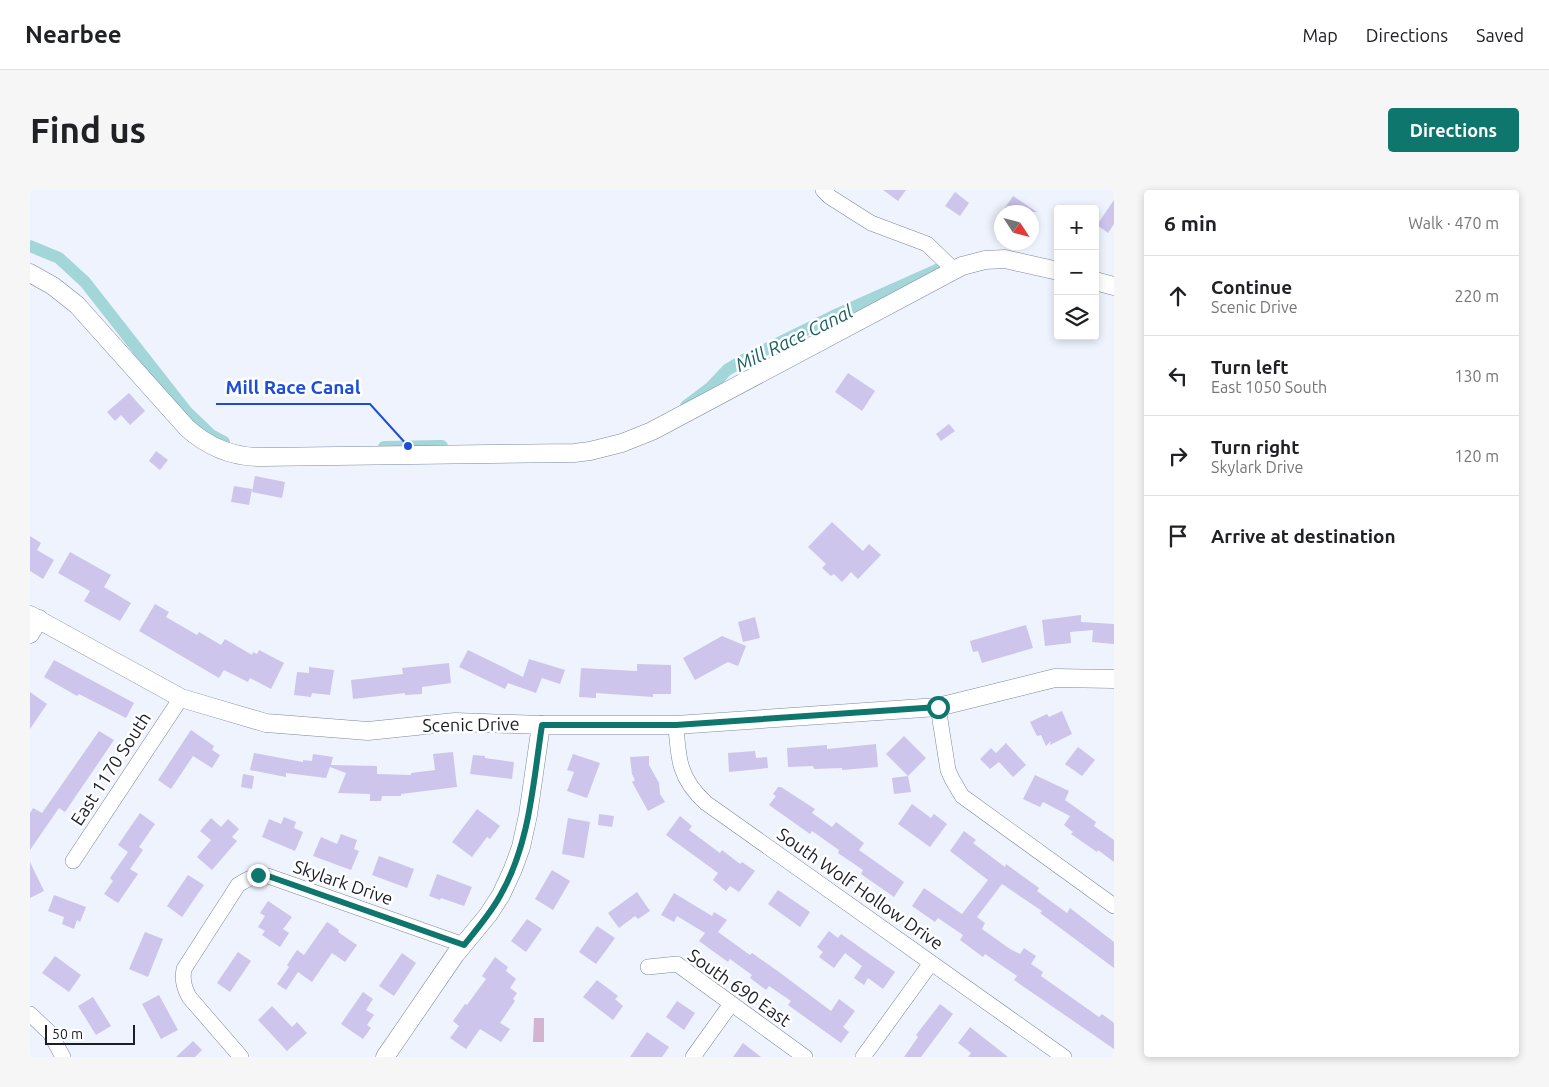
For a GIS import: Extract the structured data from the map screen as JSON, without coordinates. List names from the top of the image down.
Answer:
{
  "streets": {
    "street": [
      "Scenic Drive",
      "East 1170 South",
      "Skylark Drive",
      "South Wolf Hollow Drive",
      "South 690 East"
    ]
  },
  "crossings": [
    ["Scenic Drive", "East 1170 South"],
    ["Scenic Drive", "South Wolf Hollow Drive"]
  ],
  "water": ["Mill Race Canal"],
  "places": ["Mill Race Canal"],
  "scale_bar": "50 m",
  "north": "bottom right",
  "page": {
    "header": "Nearbee",
    "nav": ["Map", "Directions", "Saved"],
    "buttons": "Directions",
    "title": "Find us",
    "heading": ["6 min", "Walk · 470 m"],
    "map_buttons": ["+", "−"],
    "list": [
      ["Continue", "Scenic Drive", "220 m"],
      ["Turn left", "East 1050 South", "130 m"],
      ["Turn right", "Skylark Drive", "120 m"],
      "Arrive at destination"
    ],
    "scale": "50 m"
  }
}
